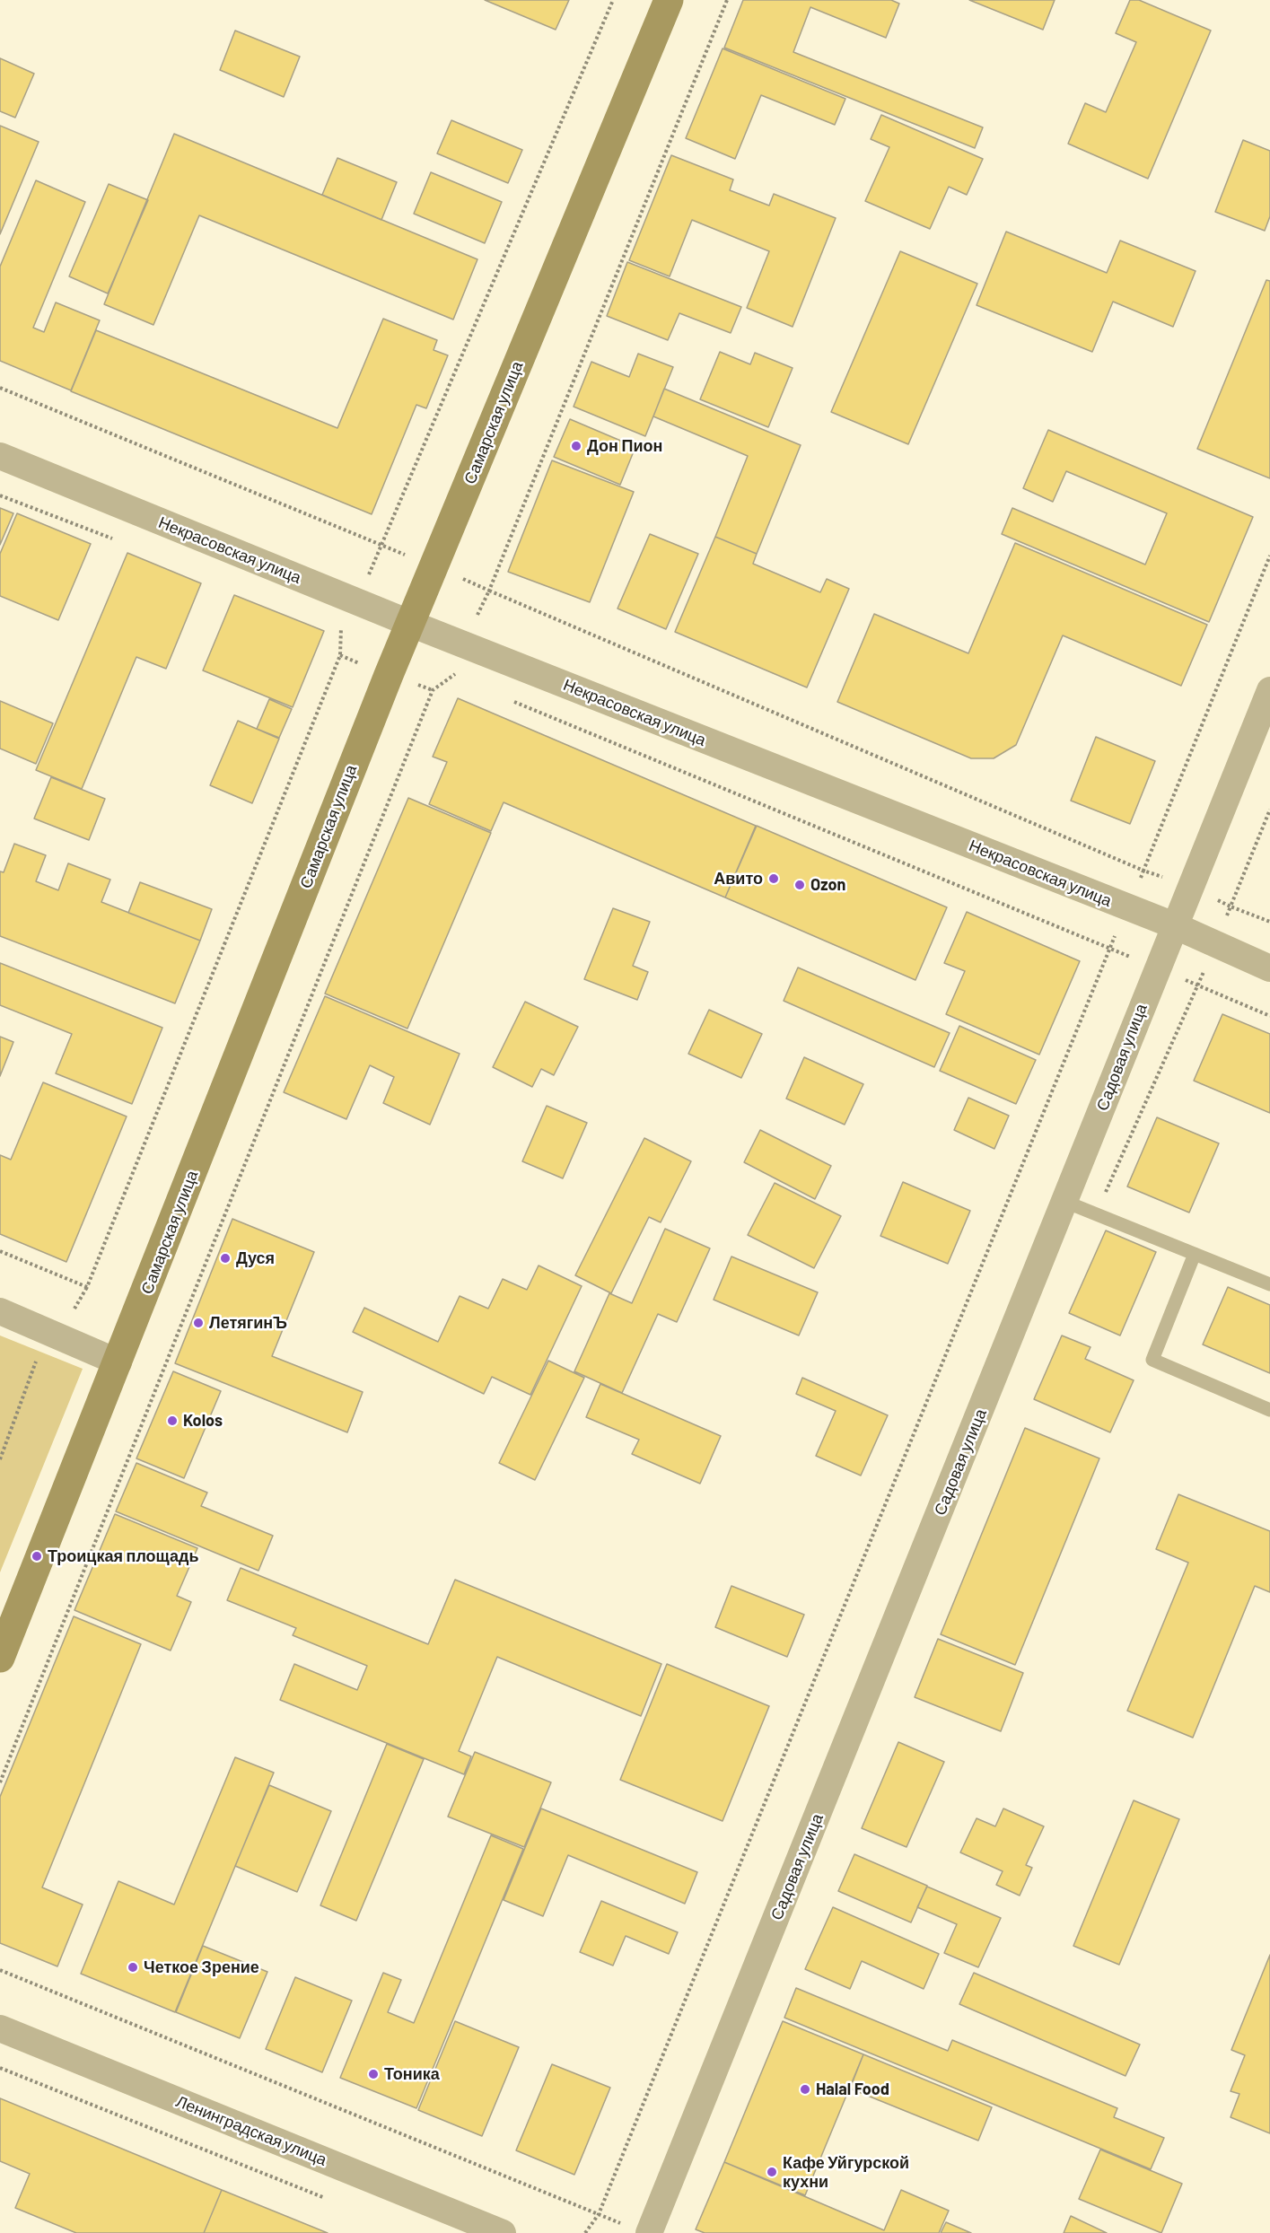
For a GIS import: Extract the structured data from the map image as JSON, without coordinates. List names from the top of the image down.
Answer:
{
  "streets": {
    "main road": ["Самарская улица"],
    "street": ["Некрасовская улица", "Садовая улица", "Ленинградская улица"]
  },
  "crossings": [
    ["Самарская улица", "Некрасовская улица"],
    ["Некрасовская улица", "Садовая улица"]
  ],
  "places": [
    "Дон Пион",
    "Авито",
    "Ozon",
    "Дуся",
    "ЛетягинЪ",
    "Kolos",
    "Троицкая площадь",
    "Четкое Зрение",
    "Тоника",
    "Halal Food",
    "Кафе Уйгурской кухни"
  ]
}
